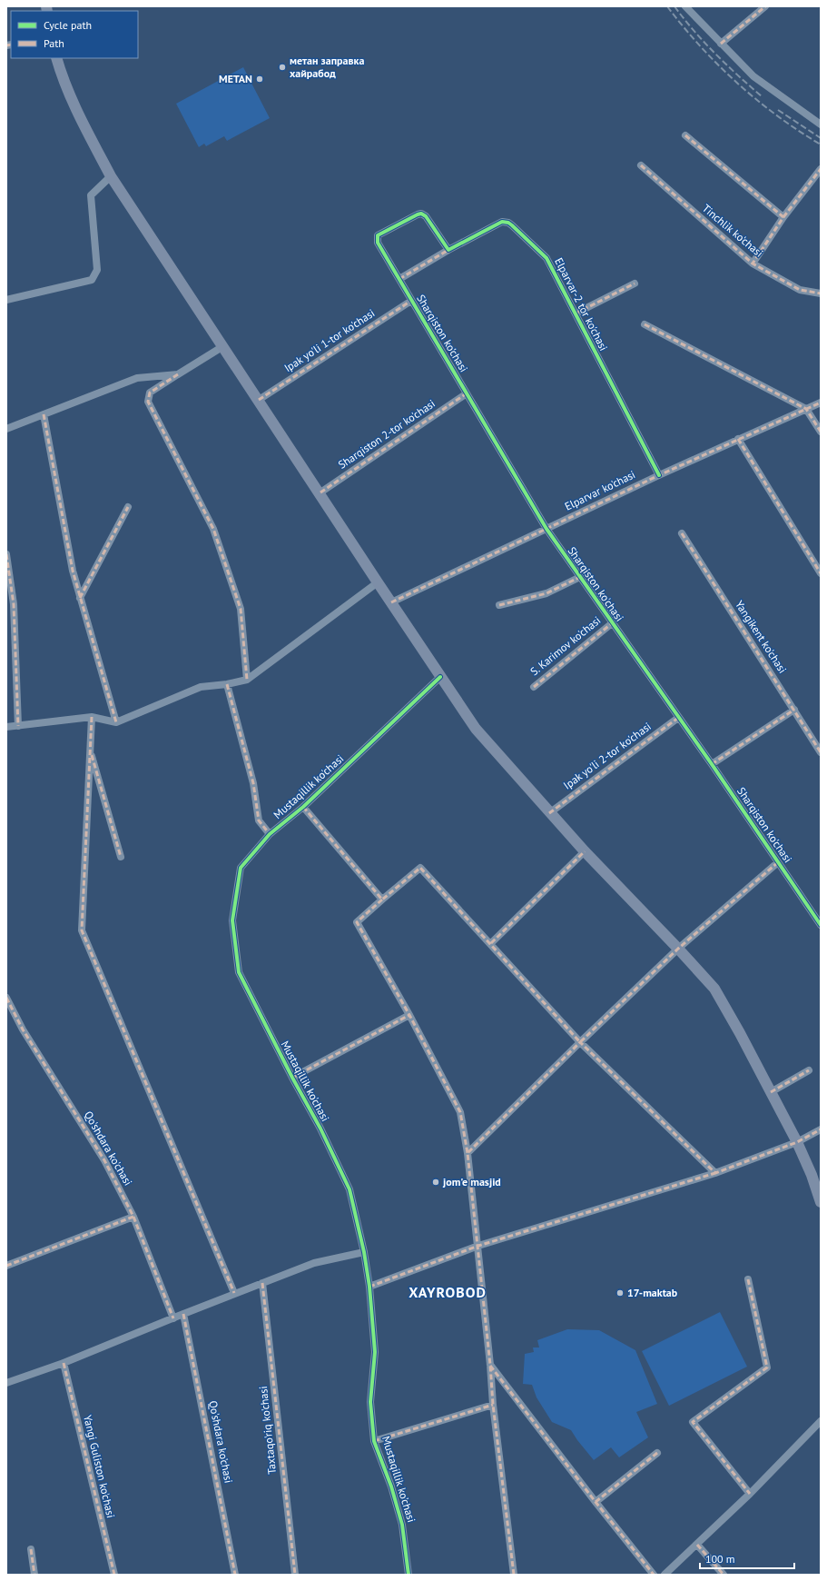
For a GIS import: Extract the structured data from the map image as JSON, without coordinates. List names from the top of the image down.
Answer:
{
  "streets": {
    "street": [
      "Tinchlik ko'chasi",
      "Elparvar-2 tor ko'chasi",
      "Sharqiston ko'chasi",
      "Ipak yo'li 1-tor ko'chasi",
      "Sharqiston 2-tor ko'chasi",
      "Elparvar ko'chasi",
      "Yangikent ko'chasi",
      "S. Karimov ko'chasi",
      "Ipak yo'li 2-tor ko'chasi",
      "Mustaqillik ko'chasi",
      "Qo'shdara ko'chasi",
      "Taxtaqo'riq ko'chasi",
      "Yangi Guliston ko'chasi"
    ]
  },
  "crossings": [
    ["Elparvar-2 tor ko'chasi", "Sharqiston ko'chasi"],
    ["Elparvar-2 tor ko'chasi", "Elparvar ko'chasi"],
    ["Sharqiston ko'chasi", "Ipak yo'li 1-tor ko'chasi"],
    ["Sharqiston ko'chasi", "Sharqiston 2-tor ko'chasi"],
    ["Sharqiston ko'chasi", "Elparvar ko'chasi"],
    ["Sharqiston ko'chasi", "S. Karimov ko'chasi"],
    ["Sharqiston ko'chasi", "Ipak yo'li 2-tor ko'chasi"]
  ],
  "districts": ["XAYROBOD"],
  "places": [
    "метан заправка хайрабод",
    "METAN",
    "jom'e masjid",
    "17-maktab"
  ],
  "legend": ["Cycle path", "Path"],
  "scale_bar": "100 m"
}
